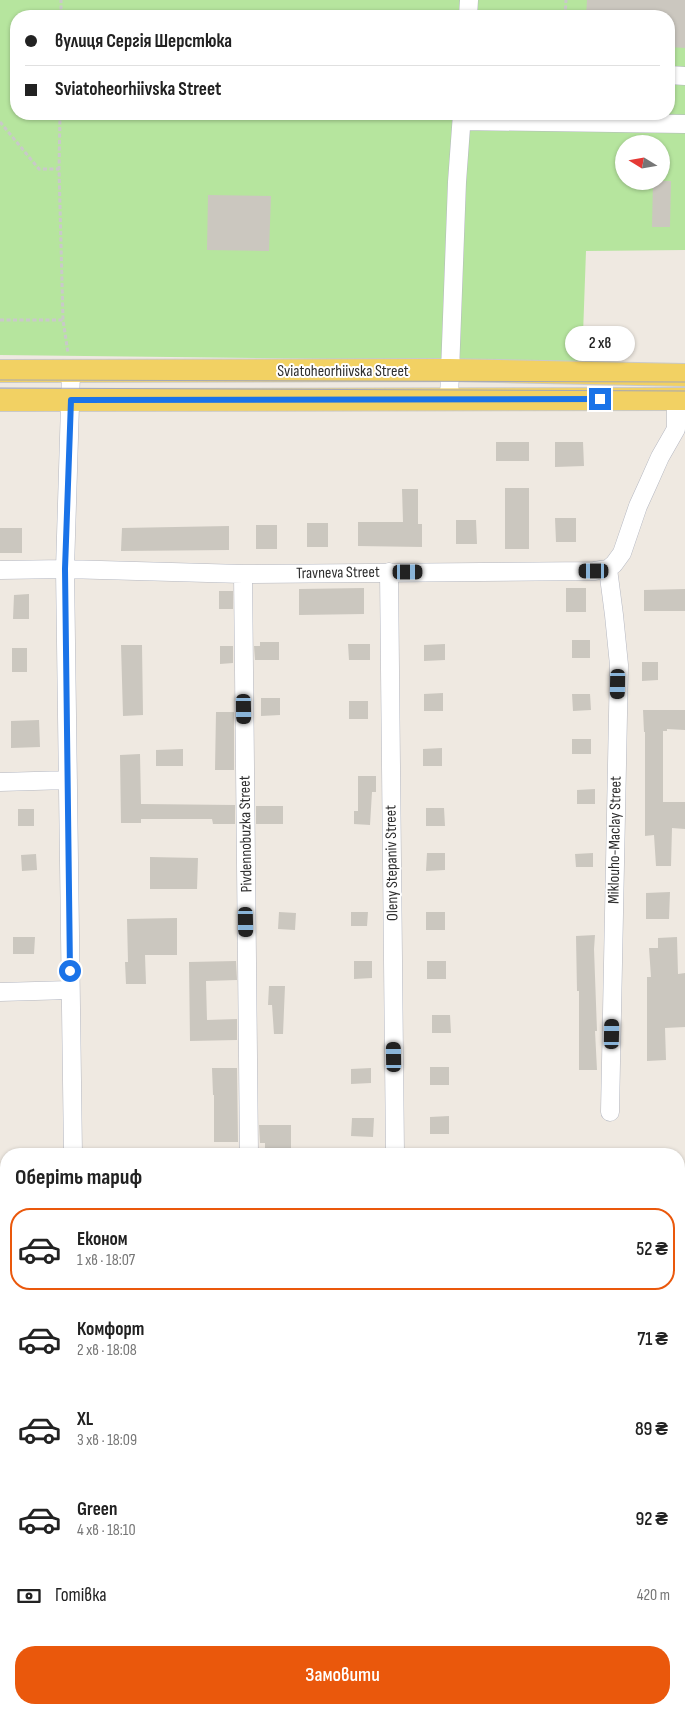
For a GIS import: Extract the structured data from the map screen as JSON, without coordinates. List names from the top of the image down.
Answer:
{
  "streets": {
    "main road": ["Sviatoheorhiivska Street"],
    "street": [
      "Travneva Street",
      "Pivdennobuzka Street",
      "Miklouho-Maclay Street",
      "Oleny Stepaniv Street"
    ]
  },
  "crossings": [
    ["Travneva Street", "Pivdennobuzka Street"],
    ["Travneva Street", "Miklouho-Maclay Street"],
    ["Travneva Street", "Oleny Stepaniv Street"]
  ],
  "north": "left",
  "page": {
    "banner": ["вулиця Сергія Шерстюка", "Sviatoheorhiivska Street"],
    "bubble": "2 хв",
    "heading": "Оберіть тариф",
    "list": [
      {
        "name": "Економ",
        "note": "1 хв · 18:07",
        "value": "52 ₴"
      },
      {
        "name": "Комфорт",
        "note": "2 хв · 18:08",
        "value": "71 ₴"
      },
      {
        "name": "XL",
        "note": "3 хв · 18:09",
        "value": "89 ₴"
      },
      {
        "name": "Green",
        "note": "4 хв · 18:10",
        "value": "92 ₴"
      }
    ],
    "pay": ["Готівка", "420 m"],
    "buttons": "Замовити"
  }
}
